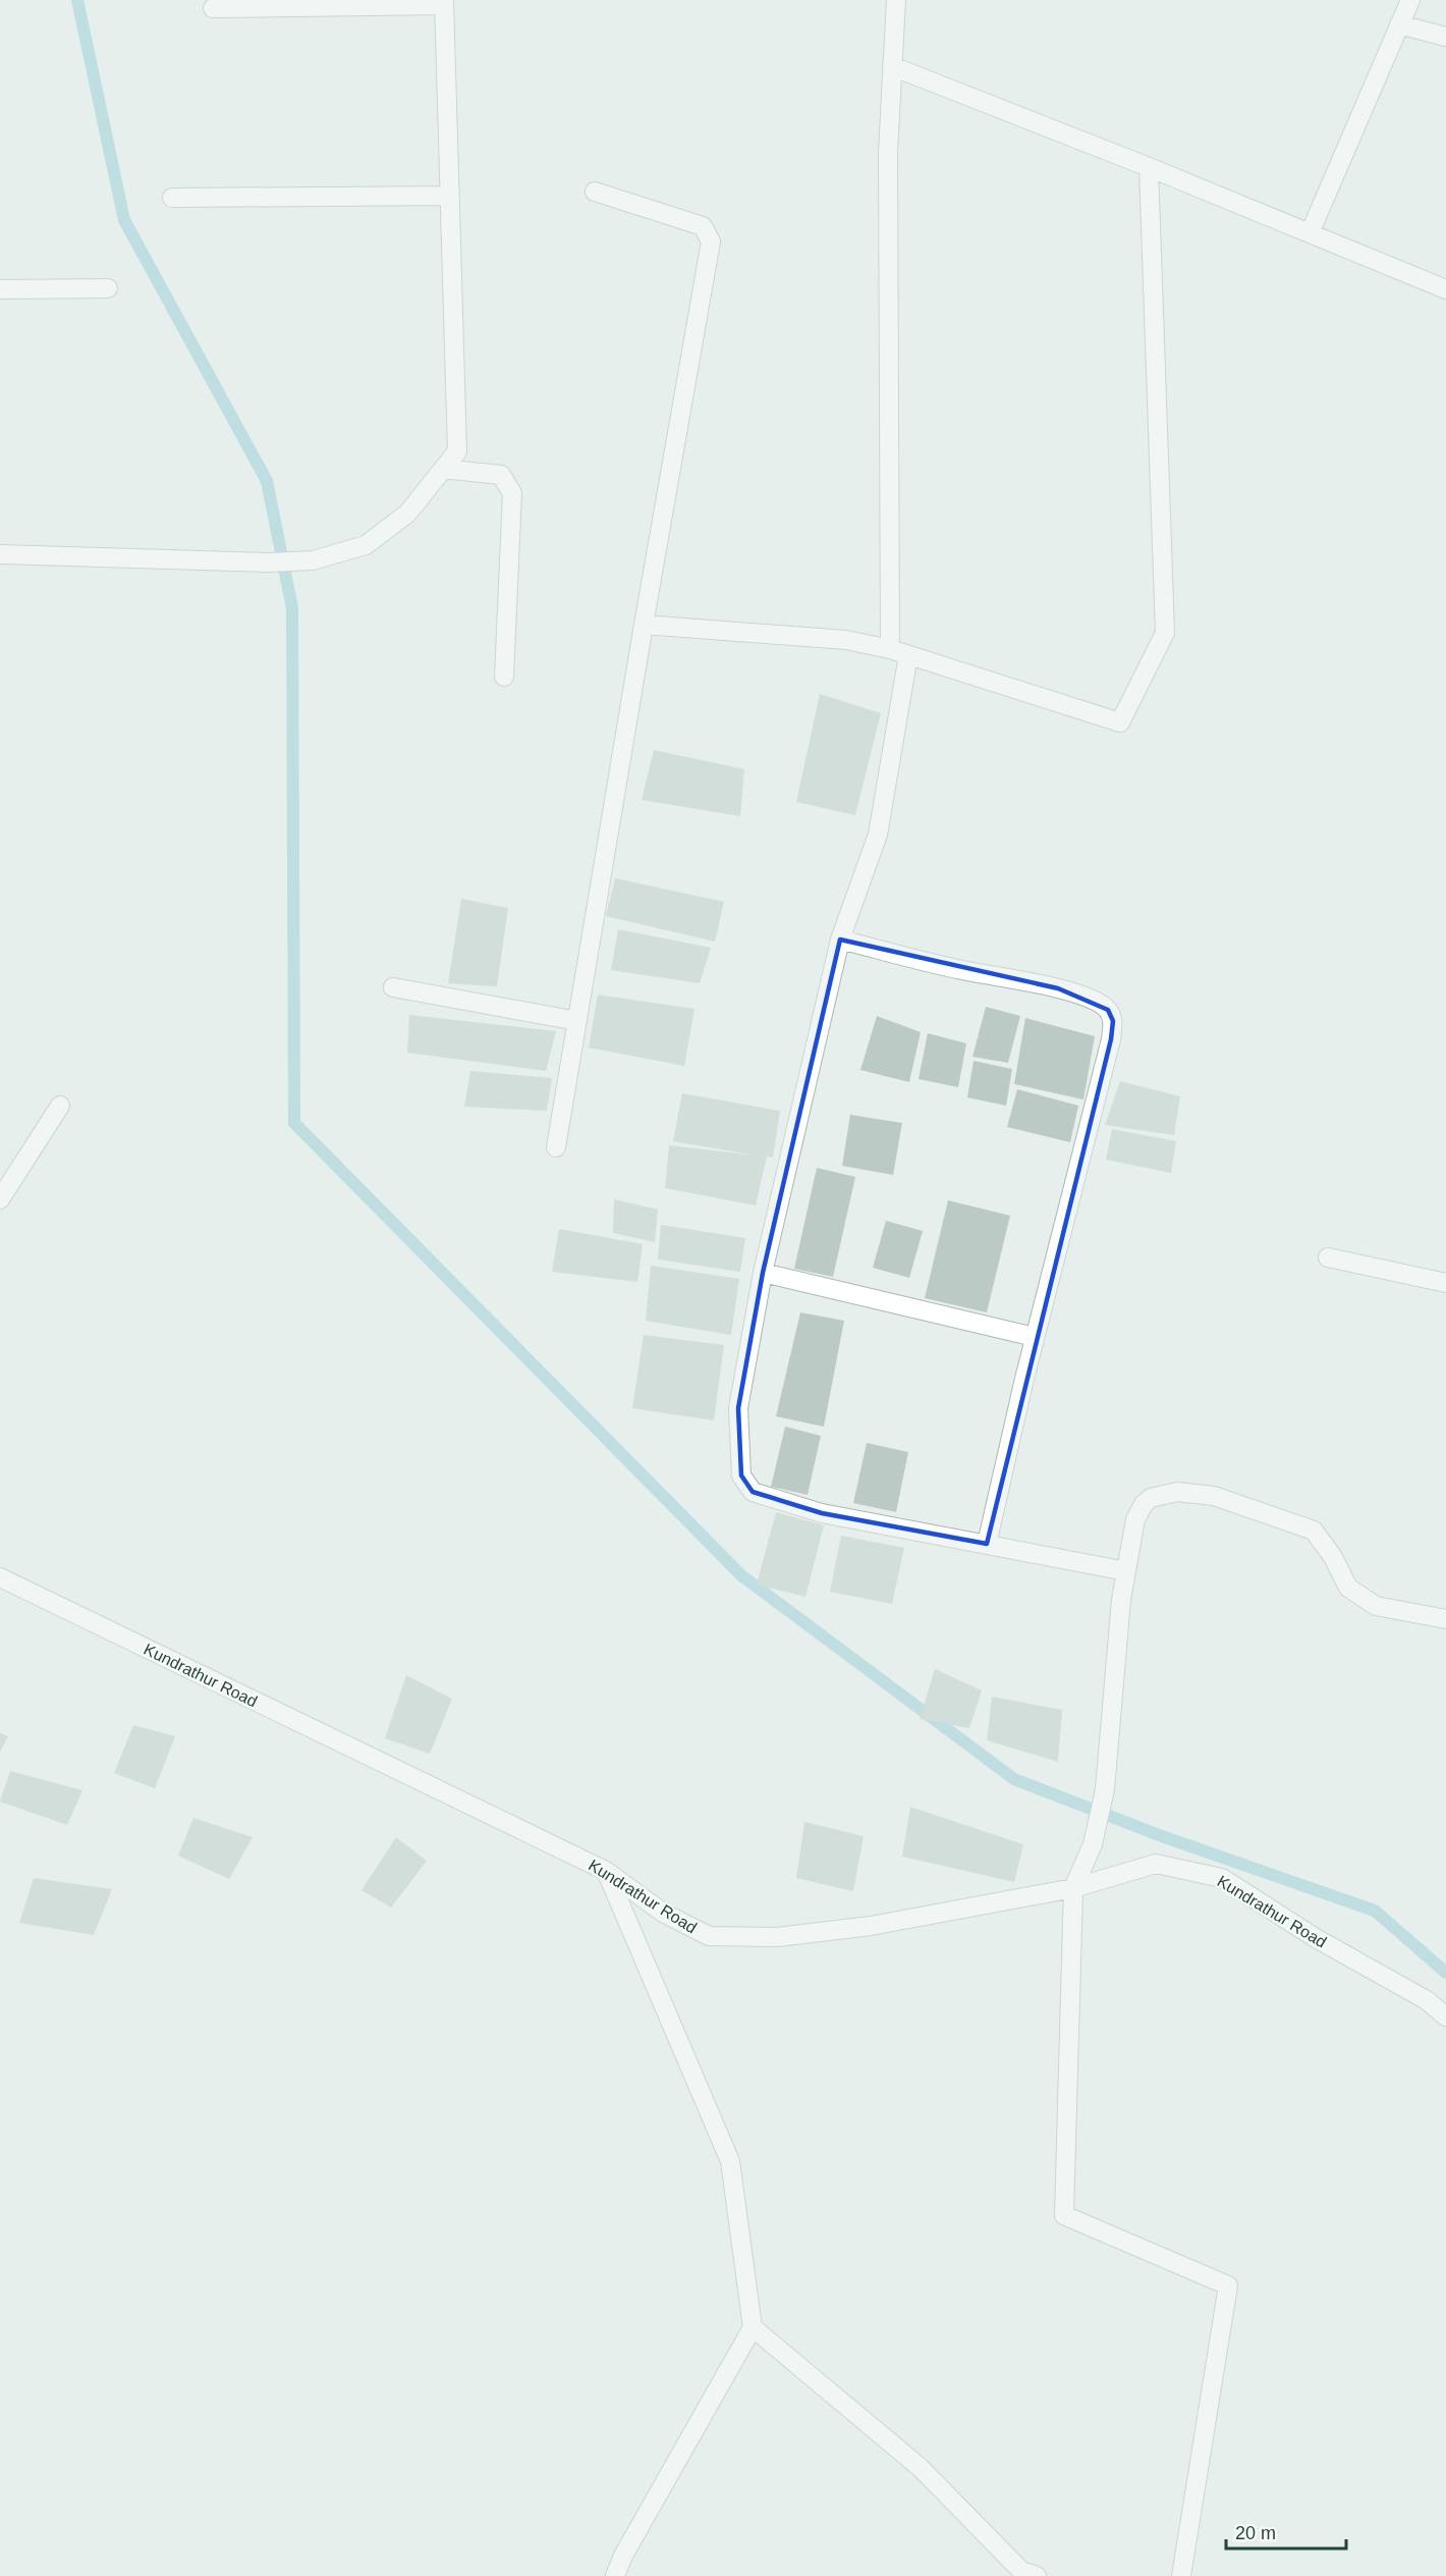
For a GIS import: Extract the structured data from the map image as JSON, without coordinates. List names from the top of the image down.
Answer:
{
  "streets": {
    "street": ["Kundrathur Road"]
  },
  "scale_bar": "20 m"
}
